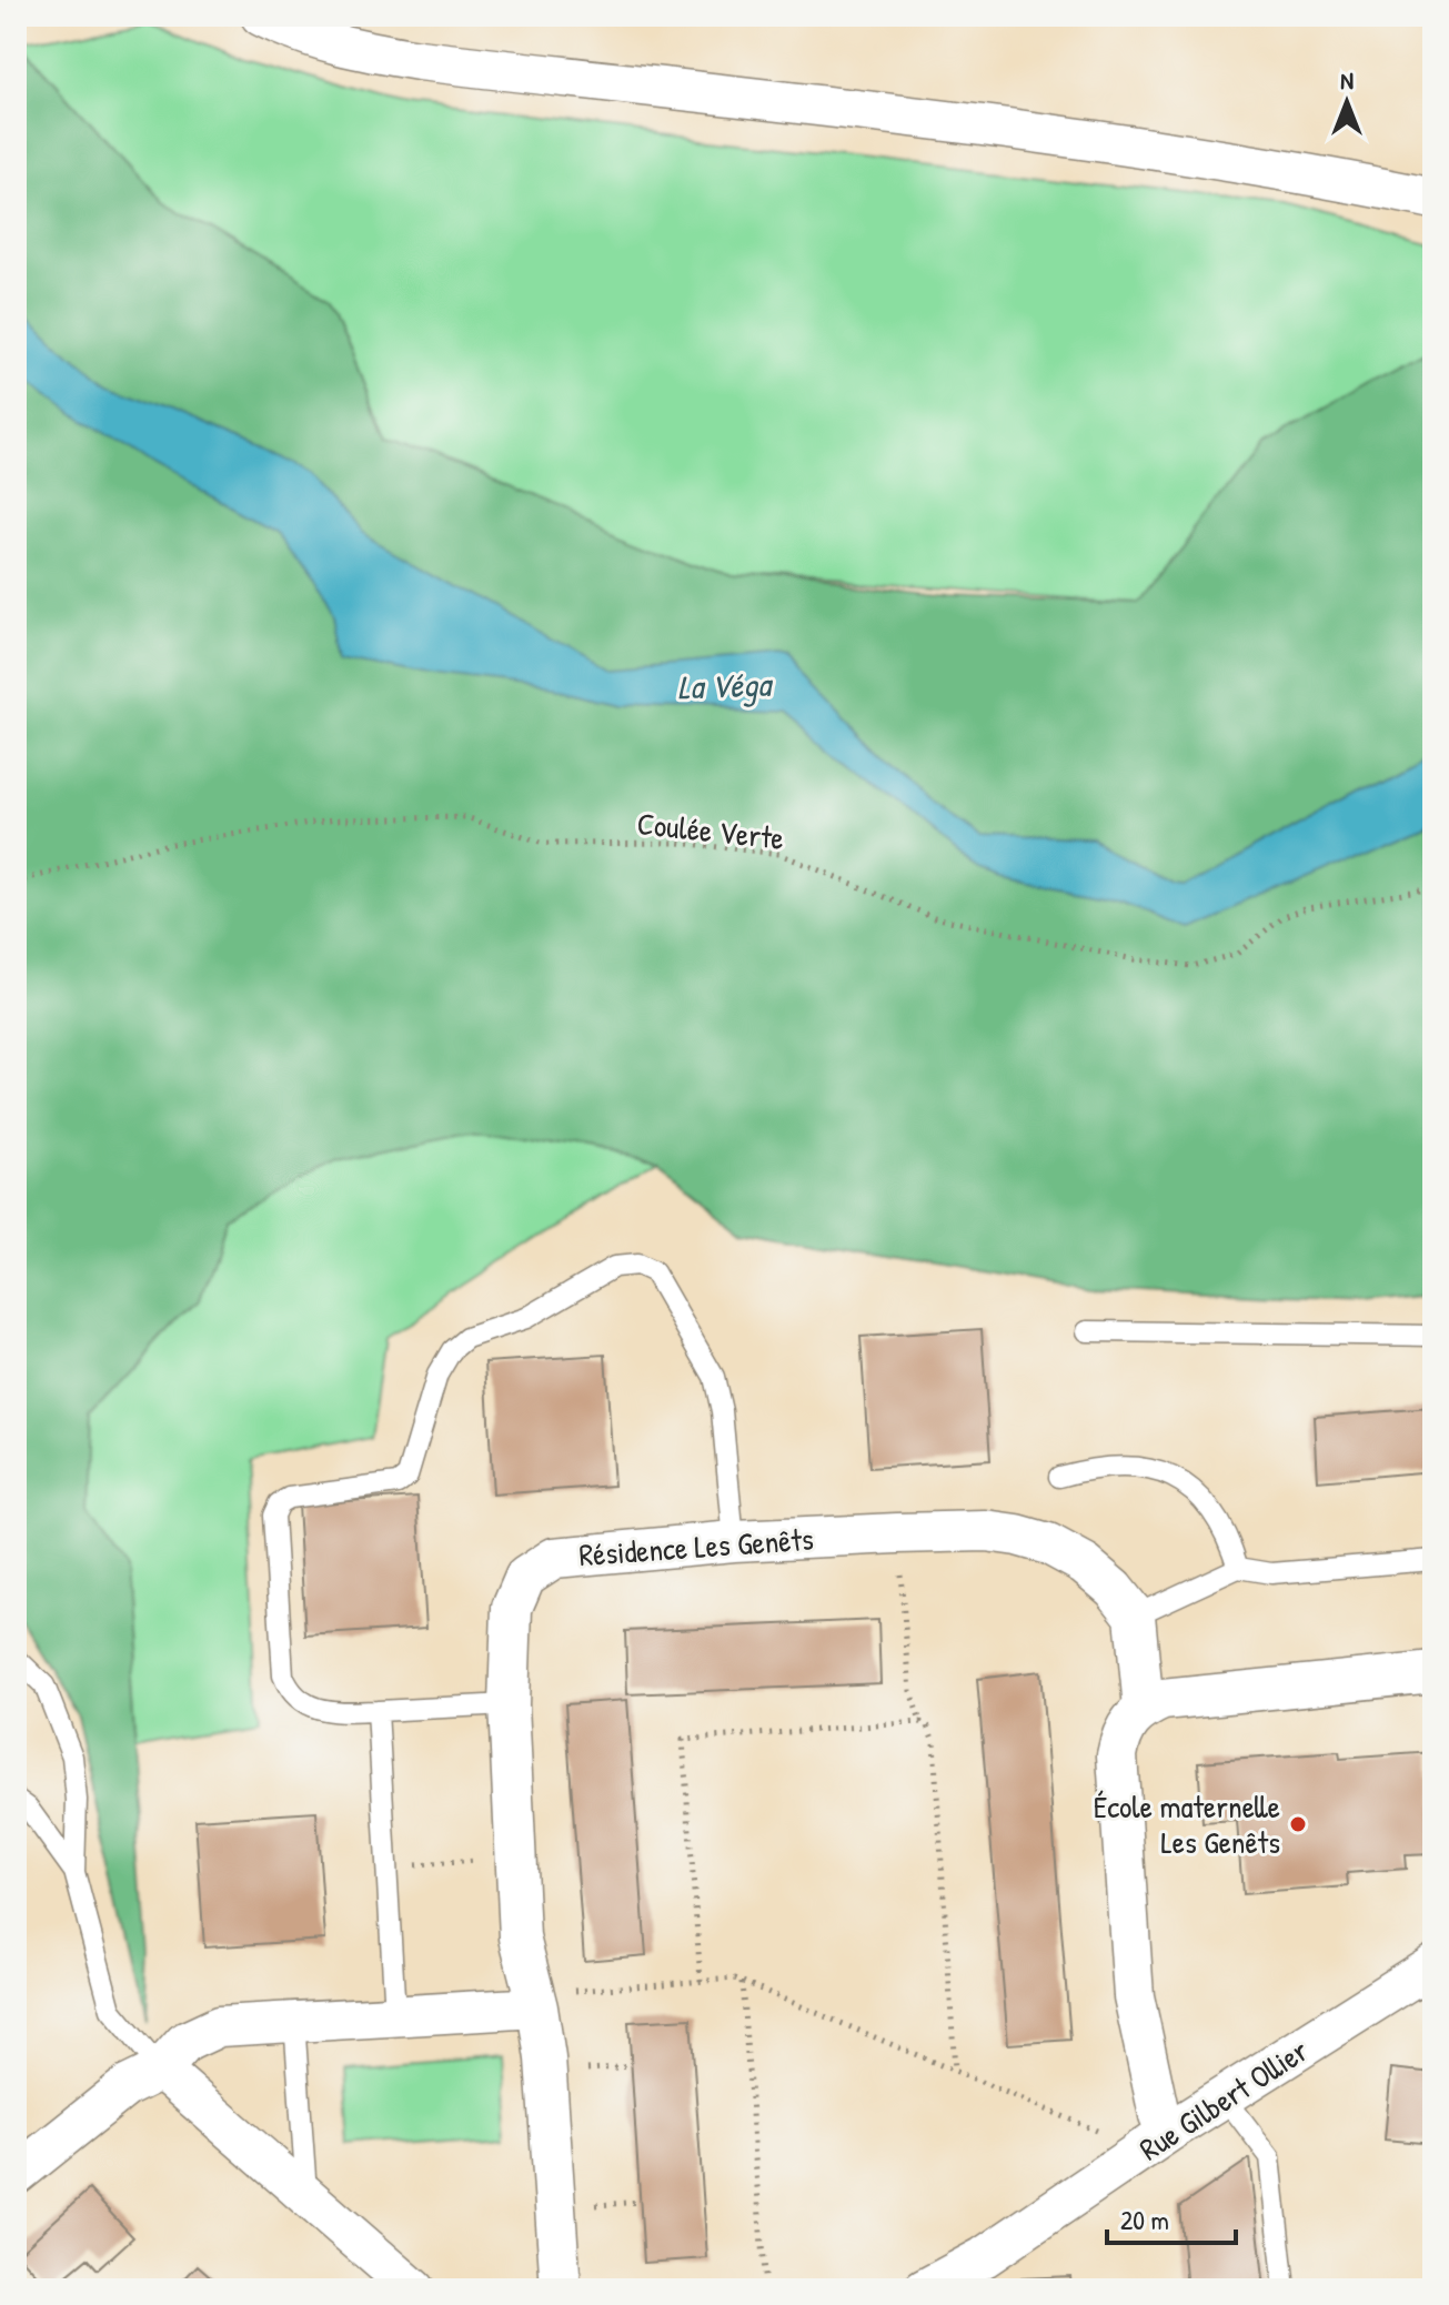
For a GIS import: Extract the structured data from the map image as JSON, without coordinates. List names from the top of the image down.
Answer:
{
  "streets": {
    "street": ["Résidence Les Genêts", "Rue Gilbert Ollier"],
    "path": ["Coulée Verte"]
  },
  "water": ["La Véga"],
  "places": ["École maternelle Les Genêts"],
  "scale_bar": "20 m",
  "north": "top"
}
